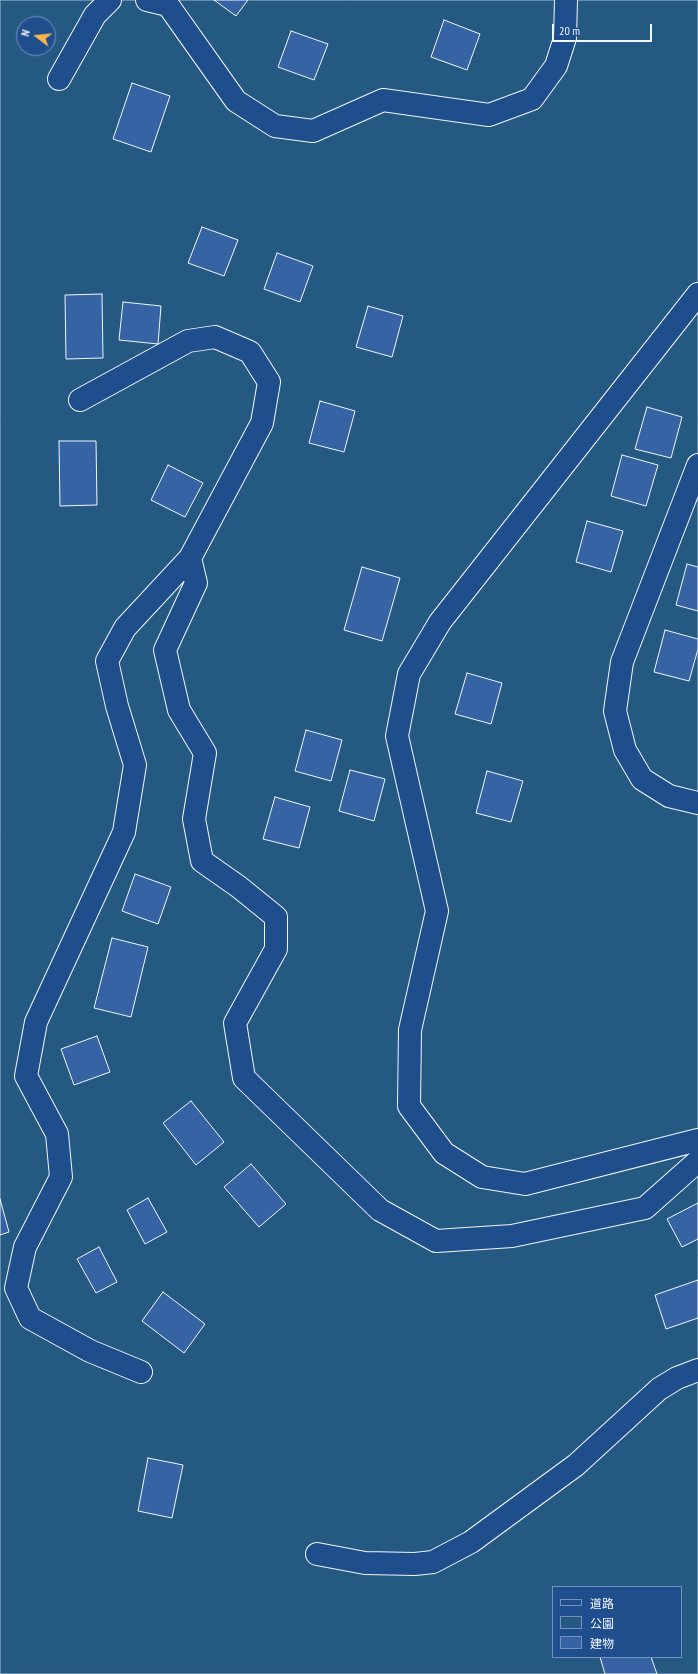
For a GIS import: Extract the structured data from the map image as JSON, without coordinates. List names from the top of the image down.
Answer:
{
  "legend": ["道路", "公園", "建物"],
  "scale_bar": "20 m",
  "north": "left"
}
